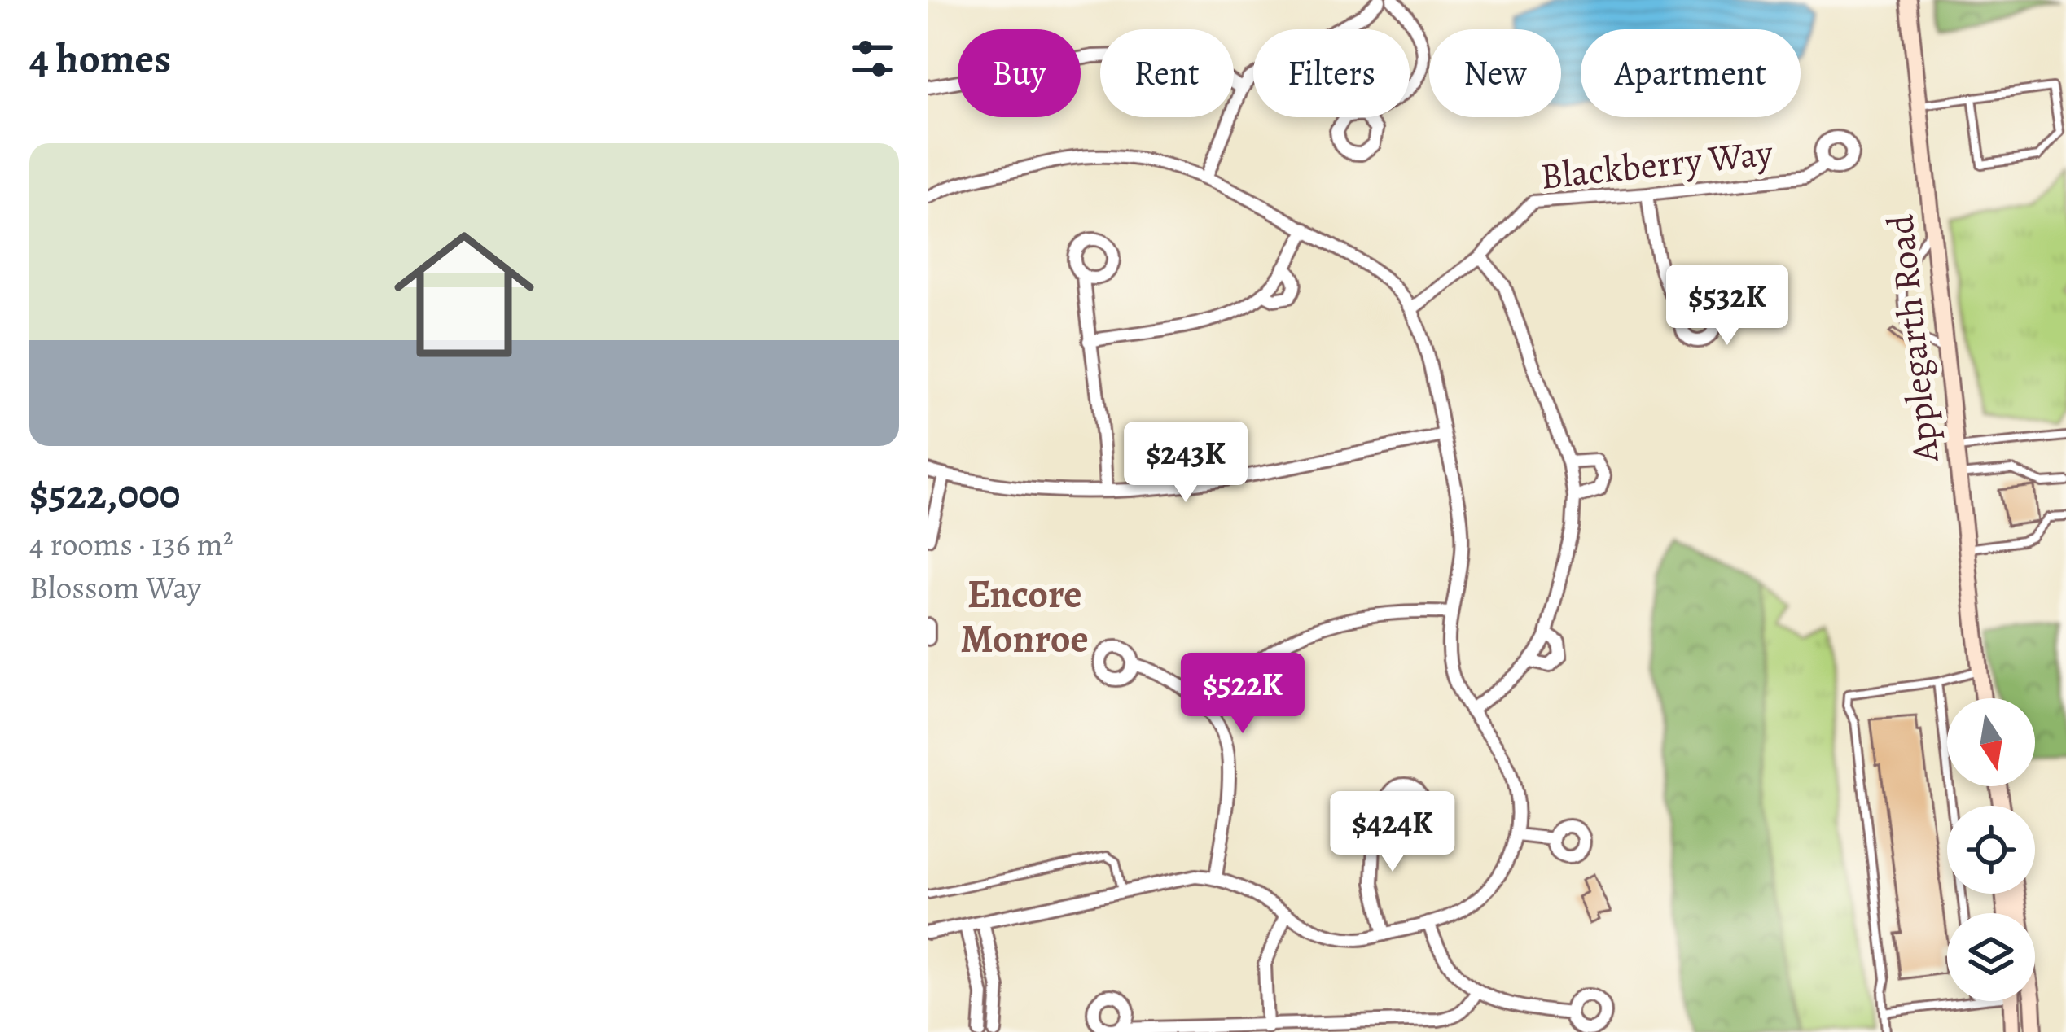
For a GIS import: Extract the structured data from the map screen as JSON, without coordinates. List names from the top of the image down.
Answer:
{
  "streets": {
    "main road": ["Applegarth Road"],
    "street": ["Blackberry Way"]
  },
  "districts": ["Encore Monroe"],
  "north": "bottom",
  "page": {
    "heading": "4 homes",
    "chip": [
      "Buy",
      "Rent",
      "Filters",
      "New",
      "Apartment"
    ],
    "list": [
      {
        "name": "$522,000",
        "note": "4 rooms · 136 m² · Blossom Way"
      }
    ],
    "price": [
      "$532K",
      "$243K",
      "$522K",
      "$424K"
    ]
  }
}
